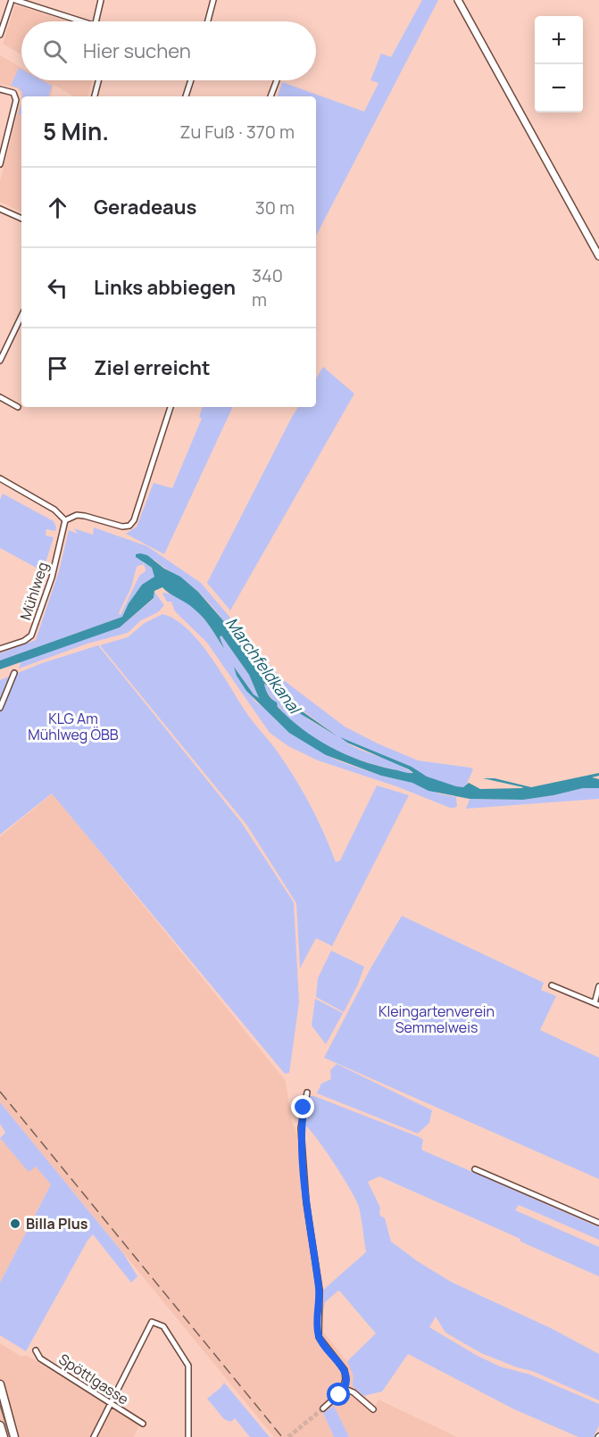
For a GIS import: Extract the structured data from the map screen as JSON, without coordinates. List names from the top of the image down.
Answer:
{
  "streets": {
    "street": ["Mühlweg", "Spöttlgasse"]
  },
  "water": ["Marchfeldkanal"],
  "parks": ["KLG Am Mühlweg ÖBB", "Kleingartenverein Semmelweis"],
  "places": ["Billa Plus"],
  "page": {
    "map_buttons": ["+", "−"],
    "search": "Hier suchen",
    "heading": ["5 Min.", "Zu Fuß · 370 m"],
    "list": [
      ["Geradeaus", "30 m"],
      ["Links abbiegen", "340 m"],
      "Ziel erreicht"
    ]
  }
}
